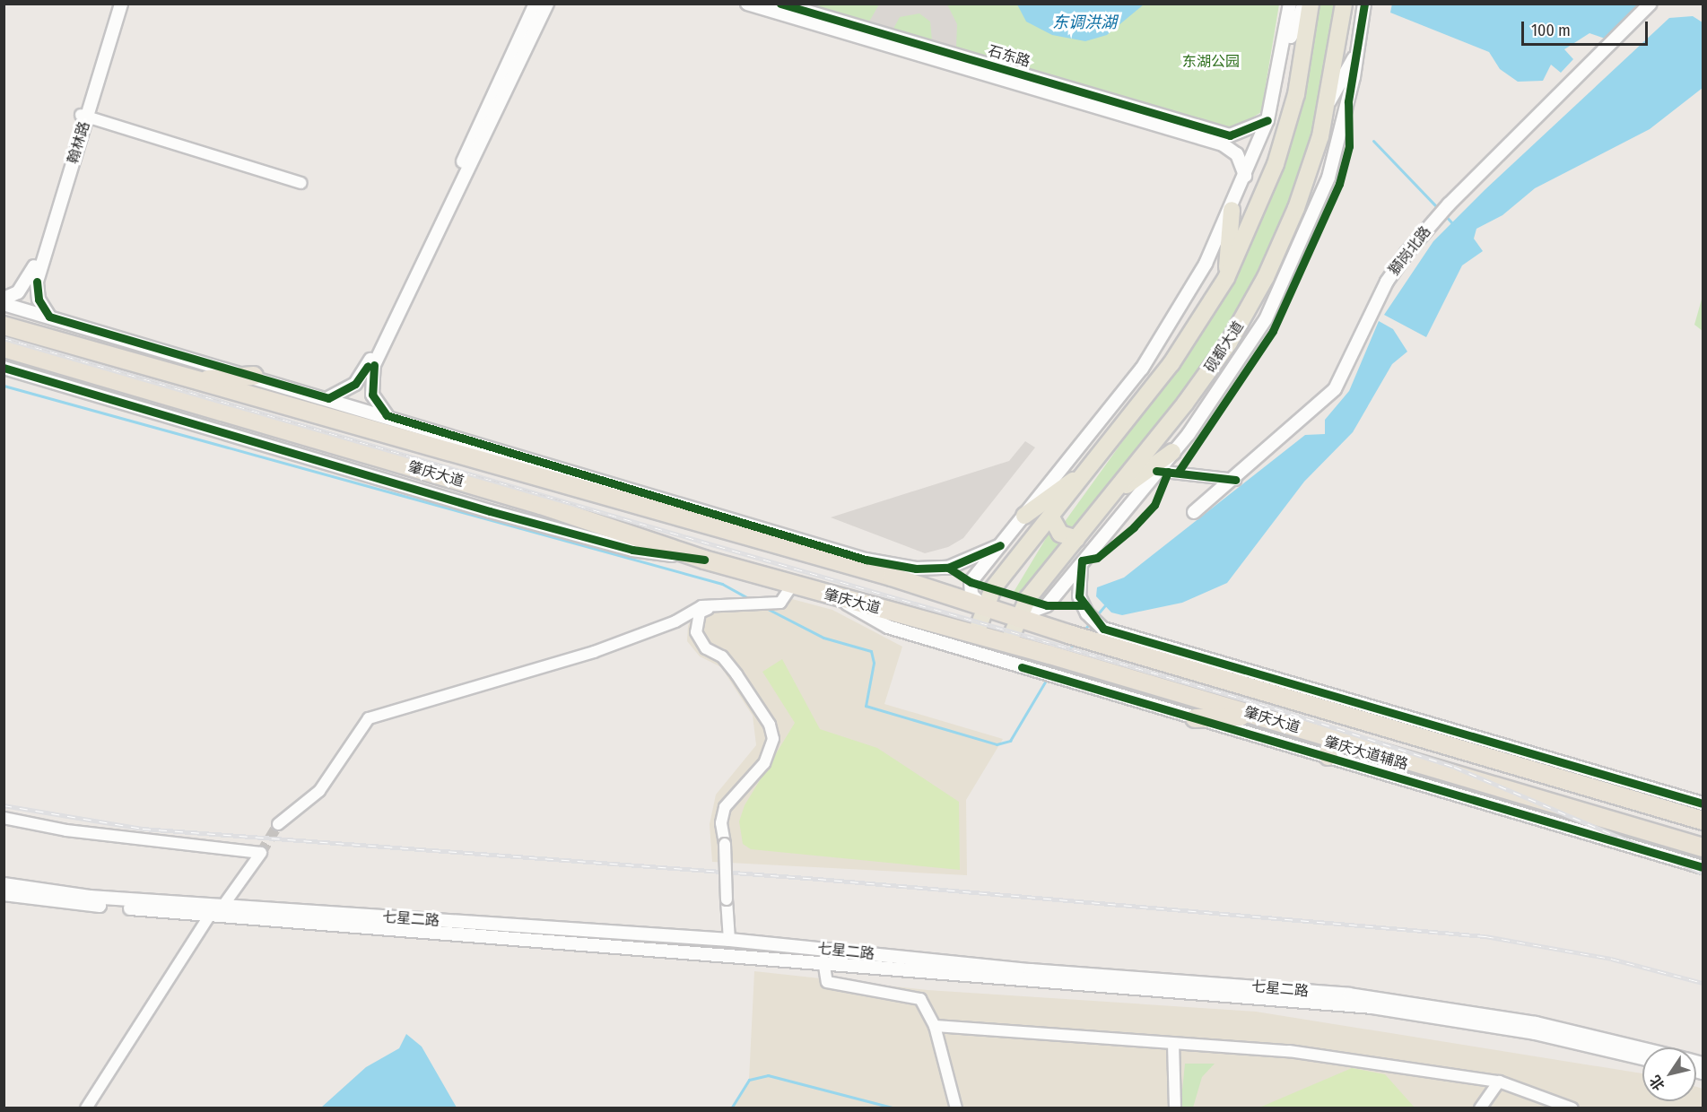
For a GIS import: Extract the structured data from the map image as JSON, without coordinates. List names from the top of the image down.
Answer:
{
  "streets": {
    "highway": ["肇庆大道"],
    "main road": ["砚都大道"],
    "street": [
      "石东路",
      "翰林路",
      "獅岗北路",
      "肇庆大道辅路",
      "七星二路"
    ]
  },
  "crossings": [
    ["砚都大道", "肇庆大道"],
    ["肇庆大道", "肇庆大道辅路"]
  ],
  "water": ["东调洪湖"],
  "parks": ["东湖公园"],
  "scale_bar": "100 m",
  "north": "bottom left"
}
